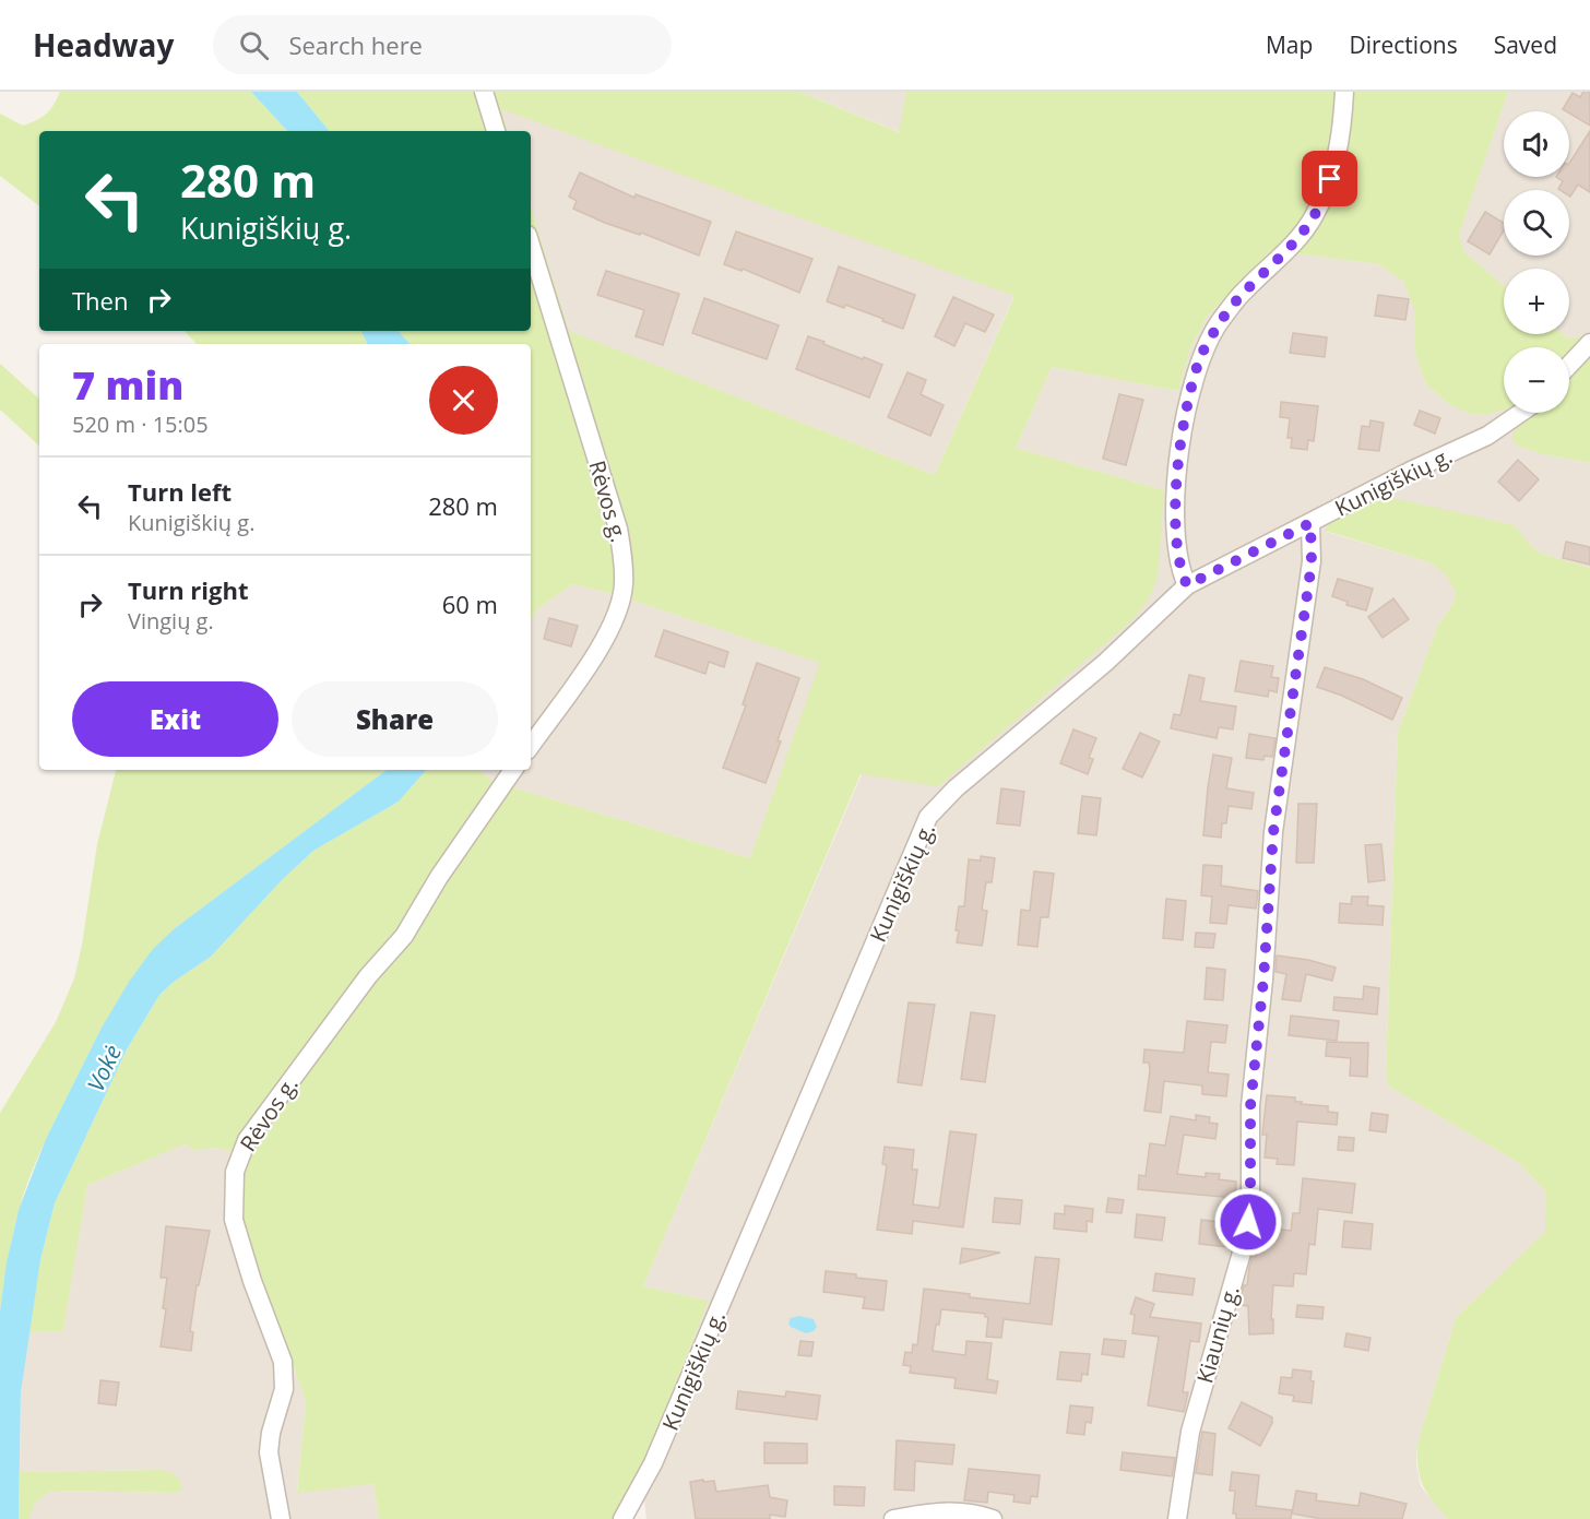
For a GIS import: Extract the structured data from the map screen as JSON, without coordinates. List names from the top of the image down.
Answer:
{
  "streets": {
    "street": ["Kunigiškių g.", "Rėvos g.", "Kiaunių g."]
  },
  "crossings": [
    ["Kunigiškių g.", "Kiaunių g."]
  ],
  "water": ["Vokė"],
  "page": {
    "header": "Headway",
    "search": "Search here",
    "nav": ["Map", "Directions", "Saved"],
    "map_buttons": ["+", "−"],
    "turn": ["280 m", "Kunigiškių g."],
    "then": "Then",
    "heading": ["7 min", "520 m · 15:05"],
    "list": [
      {
        "name": "Turn left",
        "note": "Kunigiškių g.",
        "value": "280 m"
      },
      {
        "name": "Turn right",
        "note": "Vingių g.",
        "value": "60 m"
      }
    ],
    "buttons": ["Exit", "Share"]
  }
}
